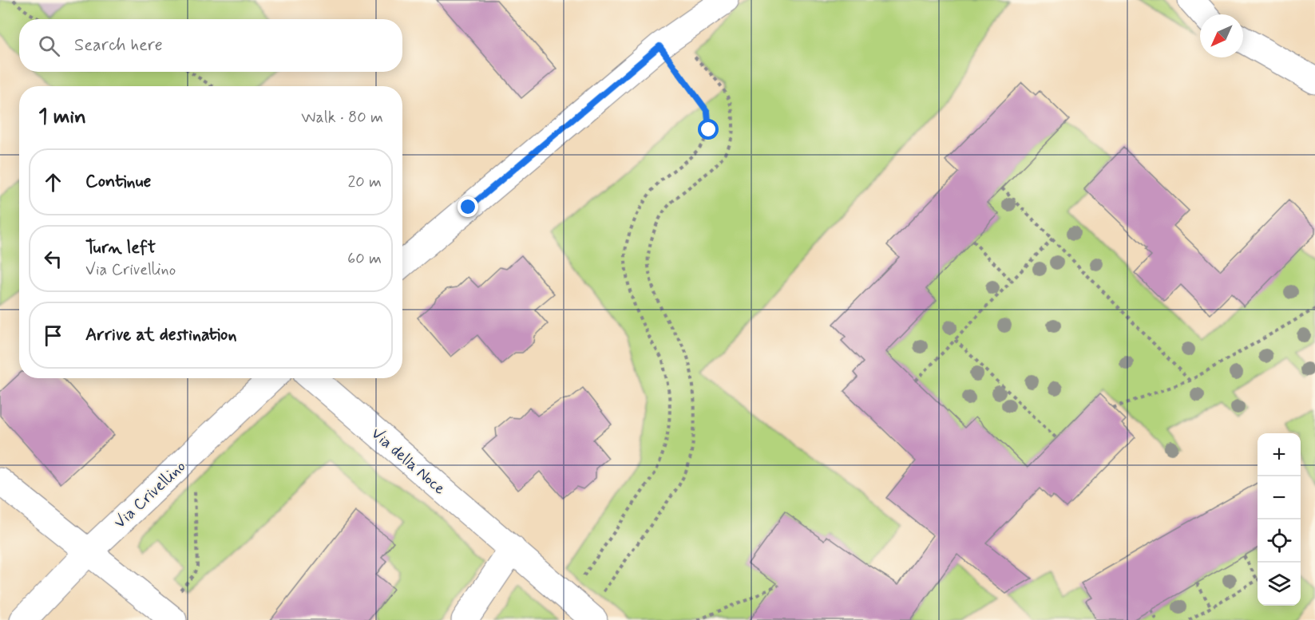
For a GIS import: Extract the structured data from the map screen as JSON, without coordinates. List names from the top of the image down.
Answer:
{
  "streets": {
    "street": ["Via della Noce", "Via Crivellino"]
  },
  "north": "bottom left",
  "page": {
    "search": "Search here",
    "heading": ["1 min", "Walk · 80 m"],
    "list": [
      ["Continue", "20 m"],
      ["Turn left", "Via Crivellino", "60 m"],
      "Arrive at destination"
    ],
    "map_buttons": ["+", "−"]
  }
}
